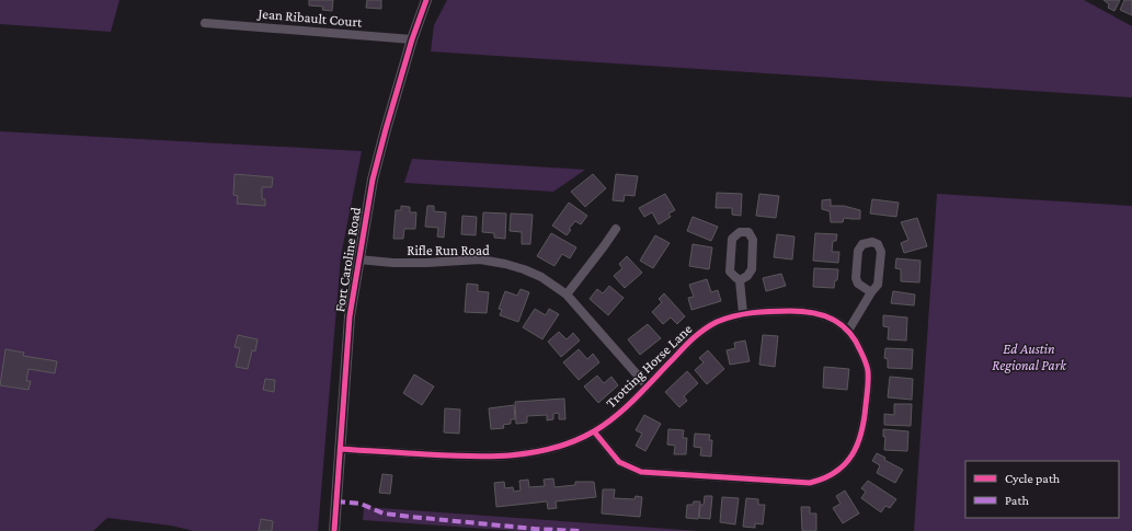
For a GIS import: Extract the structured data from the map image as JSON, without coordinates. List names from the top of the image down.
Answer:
{
  "streets": {
    "street": [
      "Jean Ribault Court",
      "Rifle Run Road",
      "Fort Caroline Road",
      "Trotting Horse Lane"
    ]
  },
  "crossings": [
    ["Jean Ribault Court", "Fort Caroline Road"],
    ["Rifle Run Road", "Fort Caroline Road"],
    ["Rifle Run Road", "Trotting Horse Lane"],
    ["Fort Caroline Road", "Trotting Horse Lane"]
  ],
  "parks": ["Ed Austin Regional Park"],
  "legend": ["Cycle path", "Path"]
}
